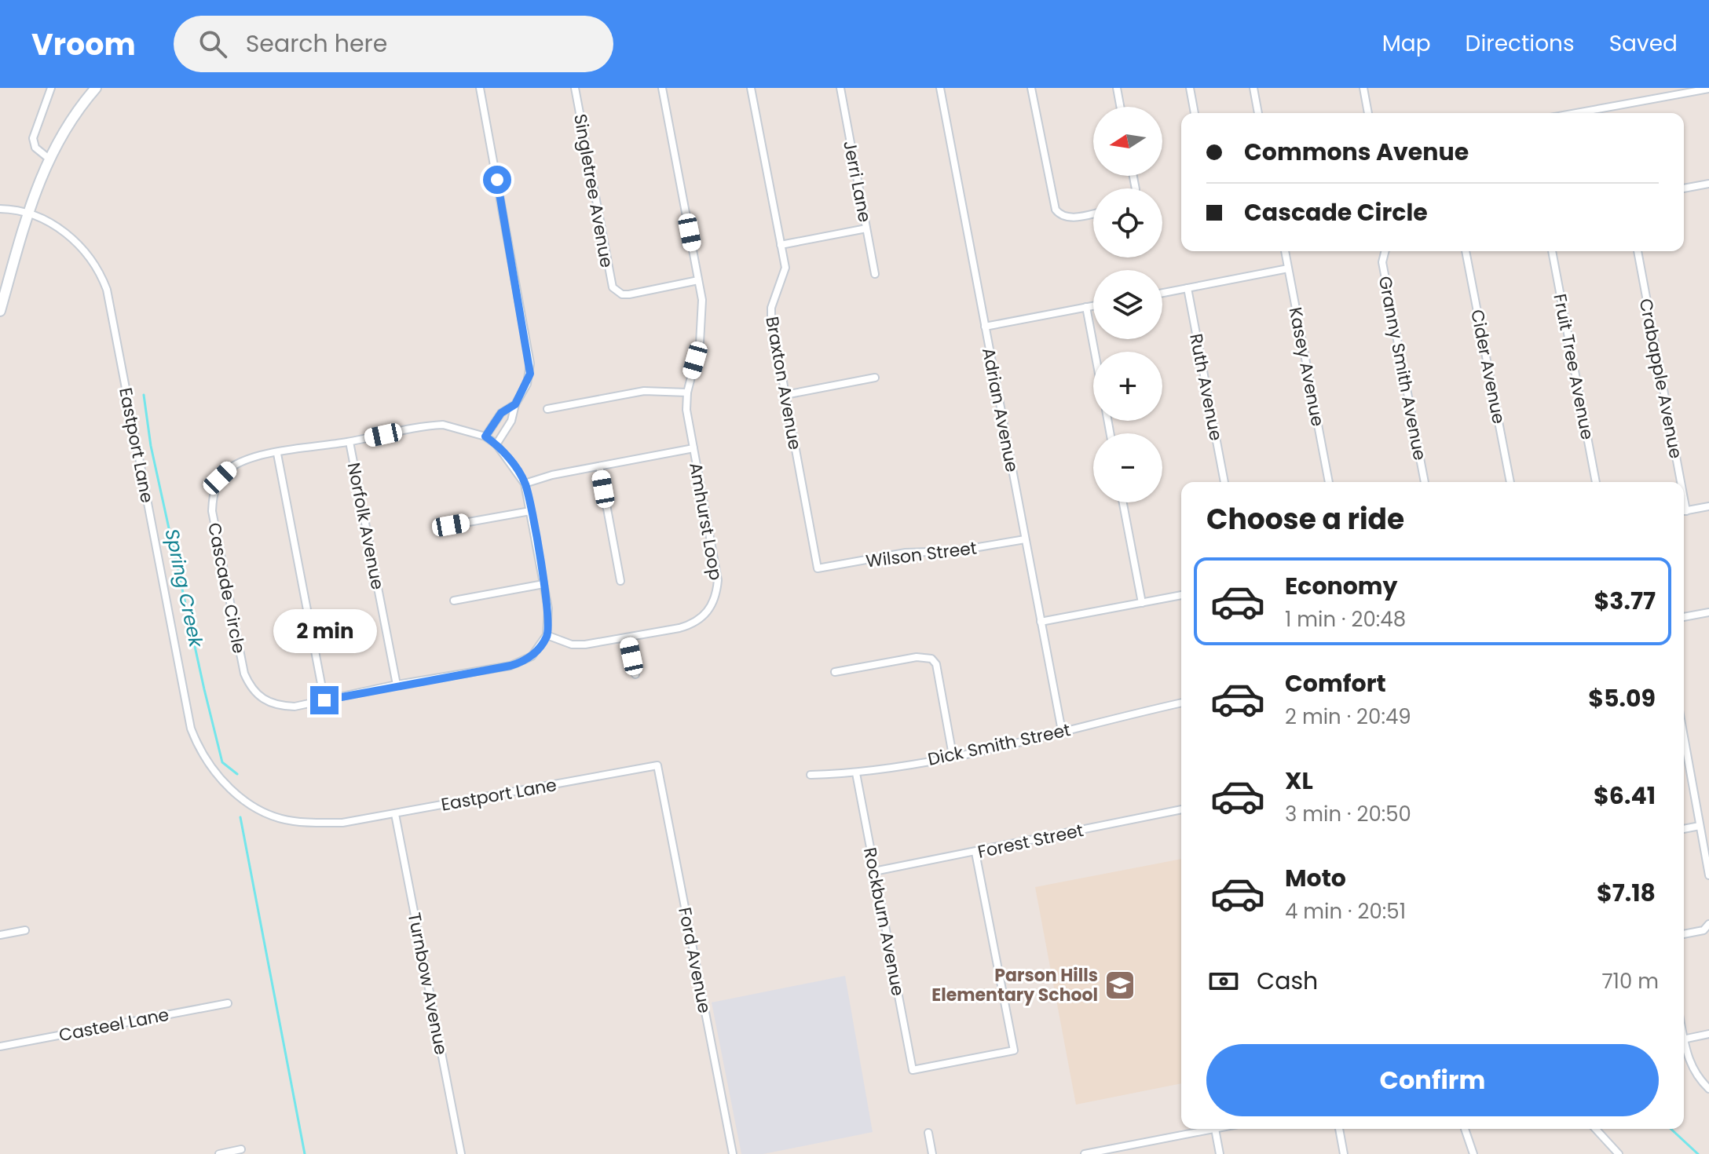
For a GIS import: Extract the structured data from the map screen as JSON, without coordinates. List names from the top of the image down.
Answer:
{
  "streets": {
    "street": [
      "Jerri Lane",
      "Singletree Avenue",
      "Kasey Avenue",
      "Cider Avenue",
      "Fruit Tree Avenue",
      "Granny Smith Avenue",
      "Crabapple Avenue",
      "Braxton Avenue",
      "Ruth Avenue",
      "Adrian Avenue",
      "Eastport Lane",
      "Amhurst Loop",
      "Norfolk Avenue",
      "Wilson Street",
      "Cascade Circle",
      "Dick Smith Street",
      "Forest Street",
      "Rockburn Avenue",
      "Ford Avenue",
      "Turnbow Avenue",
      "Casteel Lane"
    ]
  },
  "crossings": [
    ["Singletree Avenue", "Amhurst Loop"],
    ["Braxton Avenue", "Wilson Street"],
    ["Adrian Avenue", "Wilson Street"],
    ["Adrian Avenue", "Dick Smith Street"],
    ["Eastport Lane", "Ford Avenue"],
    ["Eastport Lane", "Turnbow Avenue"],
    ["Amhurst Loop", "Cascade Circle"],
    ["Norfolk Avenue", "Cascade Circle"],
    ["Dick Smith Street", "Rockburn Avenue"],
    ["Forest Street", "Rockburn Avenue"]
  ],
  "water": ["Spring Creek"],
  "places": {
    "school or university": ["Parson Hills Elementary School"]
  },
  "north": "left",
  "page": {
    "header": "Vroom",
    "search": "Search here",
    "nav": ["Map", "Directions", "Saved"],
    "map_buttons": ["+", "−"],
    "banner": ["Commons Avenue", "Cascade Circle"],
    "heading": "Choose a ride",
    "list": [
      {
        "name": "Economy",
        "note": "1 min · 20:48",
        "value": "$3.77"
      },
      {
        "name": "Comfort",
        "note": "2 min · 20:49",
        "value": "$5.09"
      },
      {
        "name": "XL",
        "note": "3 min · 20:50",
        "value": "$6.41"
      },
      {
        "name": "Moto",
        "note": "4 min · 20:51",
        "value": "$7.18"
      }
    ],
    "bubble": "2 min",
    "pay": ["Cash", "710 m"],
    "buttons": "Confirm"
  }
}
